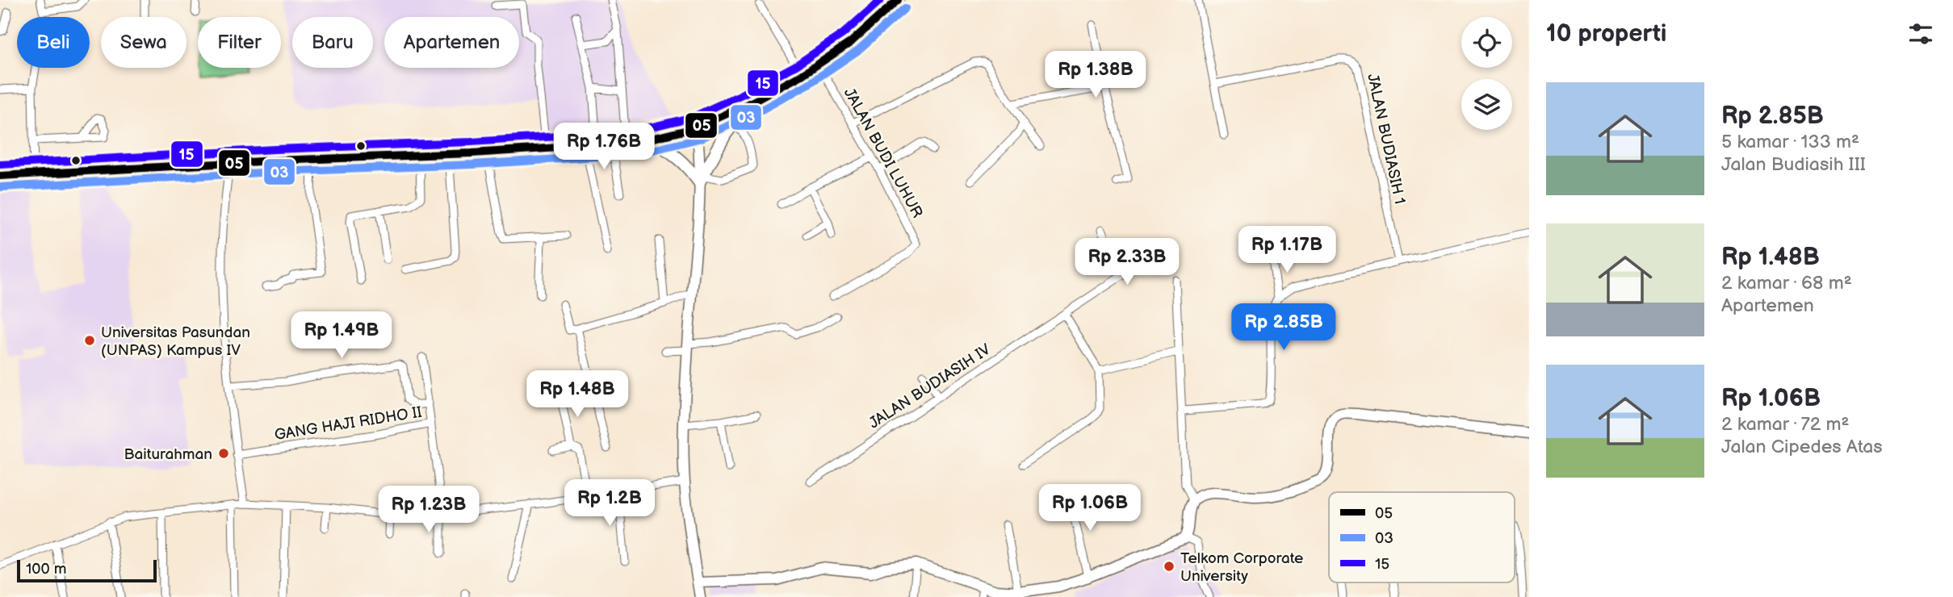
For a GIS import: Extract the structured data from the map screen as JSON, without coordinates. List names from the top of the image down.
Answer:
{
  "streets": {
    "street": [
      "JALAN BUDIASIH 1",
      "JALAN BUDI LUHUR",
      "JALAN BUDIASIH IV",
      "GANG HAJI RIDHO II"
    ]
  },
  "places": ["Universitas Pasundan (UNPAS) Kampus IV", "Baiturahman", "Telkom Corporate University"],
  "lines": ["transit line 05", "transit line 15", "transit line 03"],
  "legend": ["05", "03", "15"],
  "scale_bar": "100 m",
  "page": {
    "heading": "10 properti",
    "chip": [
      "Beli",
      "Sewa",
      "Filter",
      "Baru",
      "Apartemen"
    ],
    "price": [
      "Rp 1.38B",
      "Rp 1.76B",
      "Rp 1.17B",
      "Rp 2.33B",
      "Rp 2.85B",
      "Rp 1.49B",
      "Rp 1.48B",
      "Rp 1.2B",
      "Rp 1.06B",
      "Rp 1.23B"
    ],
    "list": [
      {
        "name": "Rp 2.85B",
        "note": "5 kamar · 133 m² · Jalan Budiasih III"
      },
      {
        "name": "Rp 1.48B",
        "note": "2 kamar · 68 m² · Apartemen"
      },
      {
        "name": "Rp 1.06B",
        "note": "2 kamar · 72 m² · Jalan Cipedes Atas"
      }
    ],
    "scale": "100 m"
  }
}
